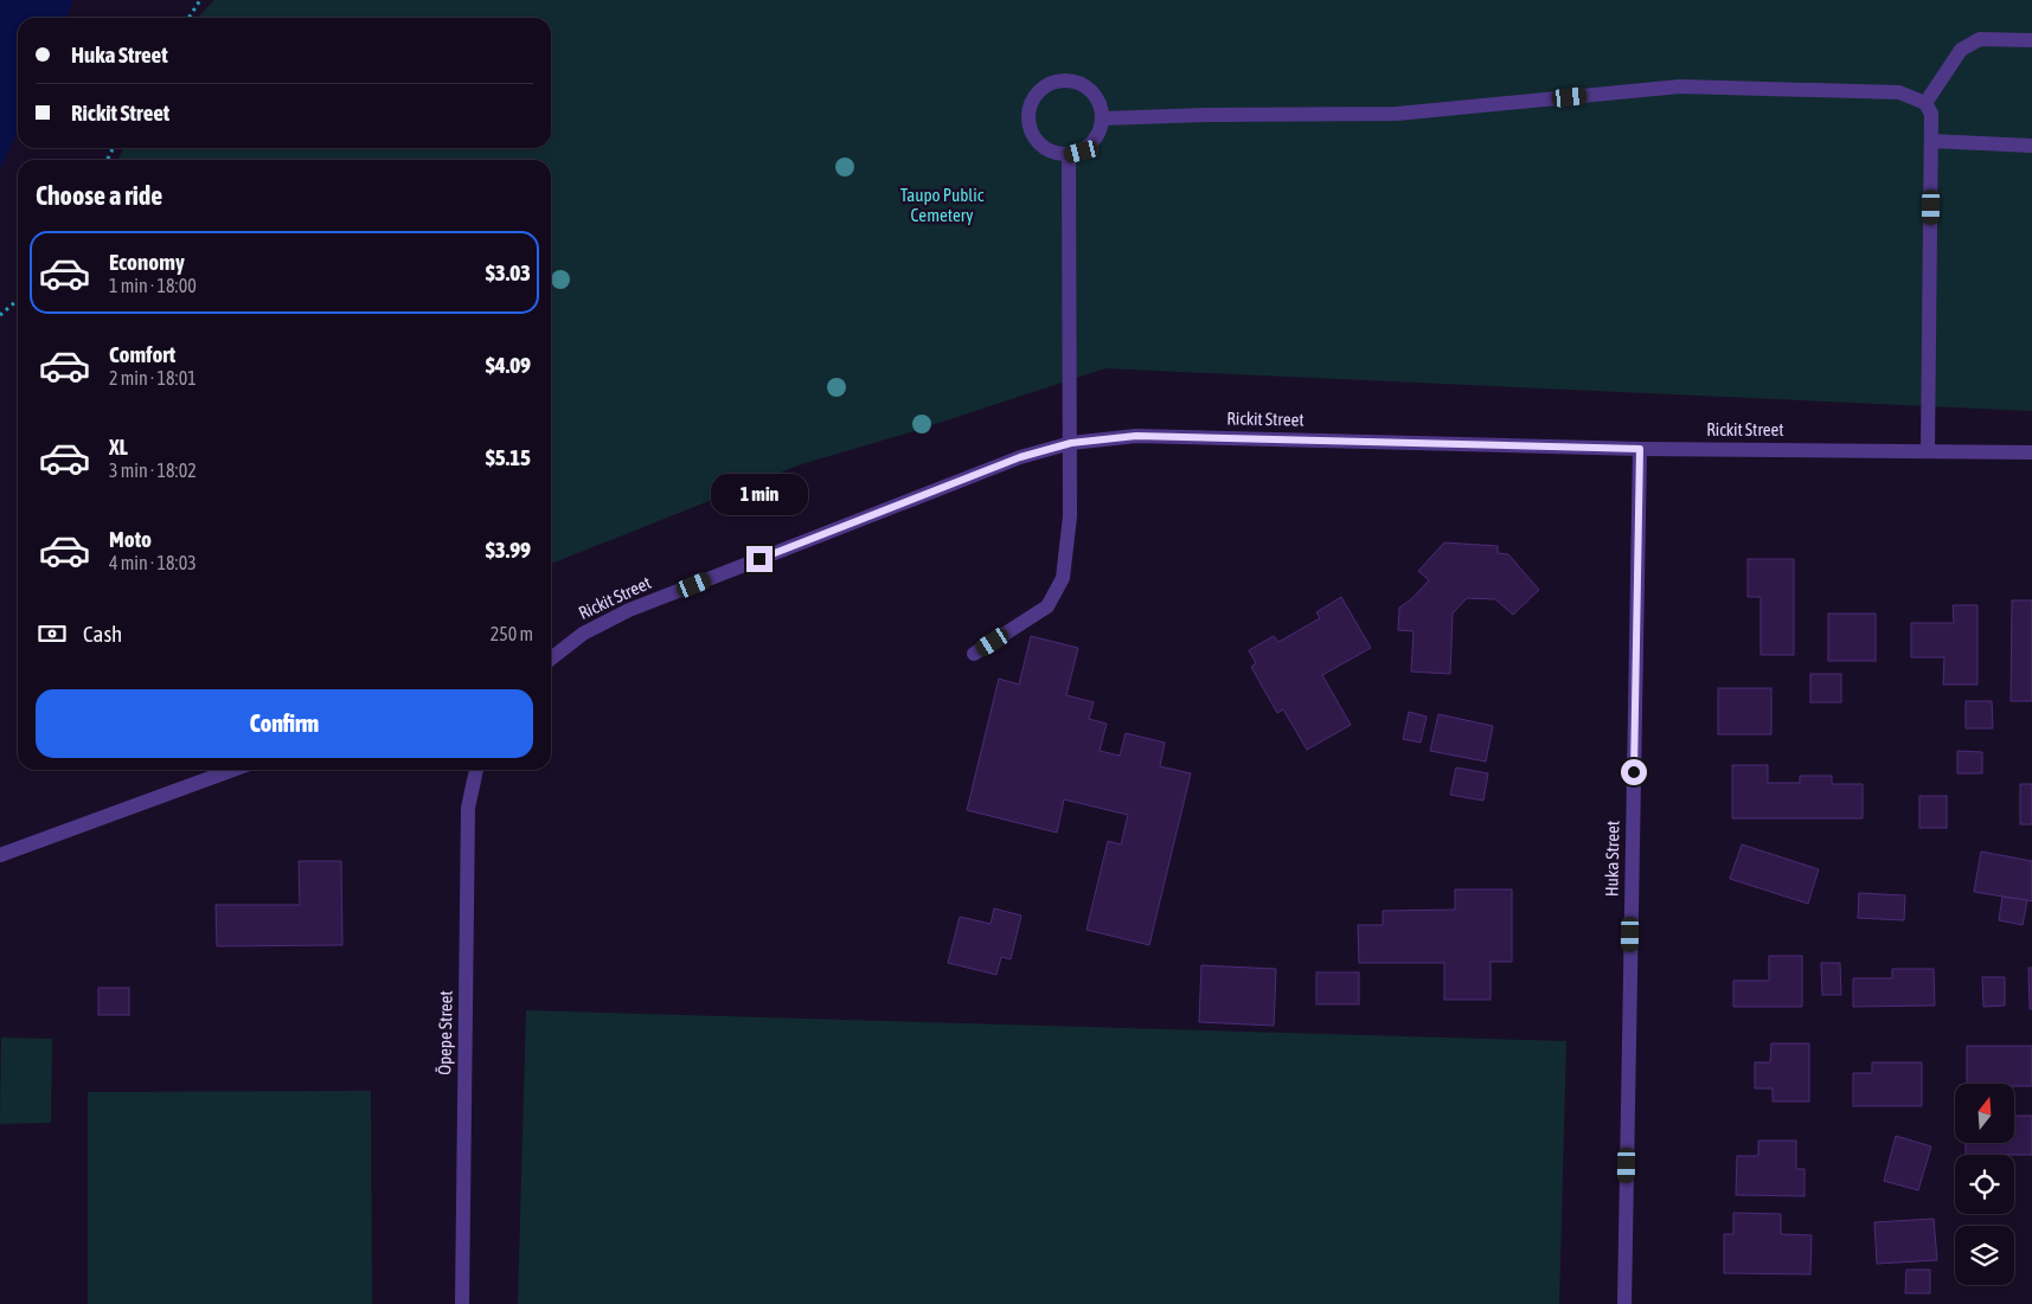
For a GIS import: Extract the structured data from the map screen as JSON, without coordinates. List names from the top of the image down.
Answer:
{
  "streets": {
    "street": ["Rickit Street", "Huka Street", "Ōpepe Street"]
  },
  "crossings": [
    ["Rickit Street", "Huka Street"]
  ],
  "parks": ["Taupo Public Cemetery"],
  "north": "top",
  "page": {
    "banner": ["Huka Street", "Rickit Street"],
    "heading": "Choose a ride",
    "list": [
      {
        "name": "Economy",
        "note": "1 min · 18:00",
        "value": "$3.03"
      },
      {
        "name": "Comfort",
        "note": "2 min · 18:01",
        "value": "$4.09"
      },
      {
        "name": "XL",
        "note": "3 min · 18:02",
        "value": "$5.15"
      },
      {
        "name": "Moto",
        "note": "4 min · 18:03",
        "value": "$3.99"
      }
    ],
    "bubble": "1 min",
    "pay": ["Cash", "250 m"],
    "buttons": "Confirm"
  }
}
